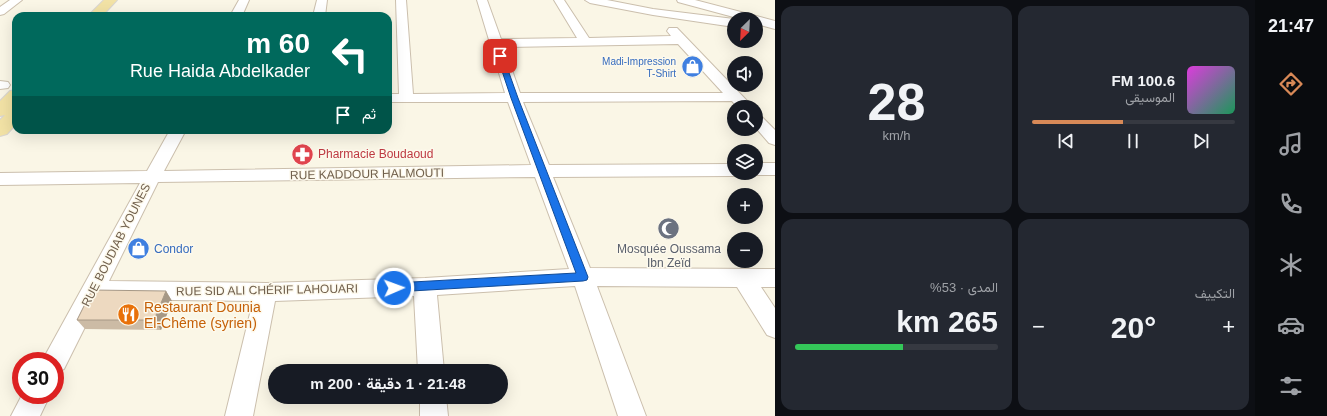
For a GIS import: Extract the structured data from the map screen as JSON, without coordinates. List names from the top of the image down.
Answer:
{
  "streets": {
    "street": ["RUE KADDOUR HALMOUTI", "RUE BOUDIAB YOUNES", "RUE SID ALI CHÉRIF LAHOUARI"]
  },
  "crossings": [
    ["RUE KADDOUR HALMOUTI", "RUE BOUDIAB YOUNES"],
    ["RUE BOUDIAB YOUNES", "RUE SID ALI CHÉRIF LAHOUARI"]
  ],
  "places": {
    "shop": ["Madi-Impression T-Shirt", "Condor"],
    "pharmacy": ["Pharmacie Boudaoud"],
    "mosque": ["Mosquée Oussama Ibn Zeïd"],
    "restaurant": ["Restaurant Dounia El-Chême (syrien)"]
  },
  "north": "bottom left",
  "page": {
    "tabs": "21:47",
    "tile": [
      ["28", "km/h"],
      "التكييف",
      ["المدى · 53%", "265 km"]
    ],
    "map_buttons": ["+", "−"],
    "turn": ["60 m", "Rue Haida Abdelkader"],
    "song": ["100.6 FM", "الموسيقى"],
    "then": "ثم",
    "heat": ["−", "20°", "+"],
    "limit": "30",
    "trip": "21:48 · 1 دقيقة · 200 m"
  }
}
